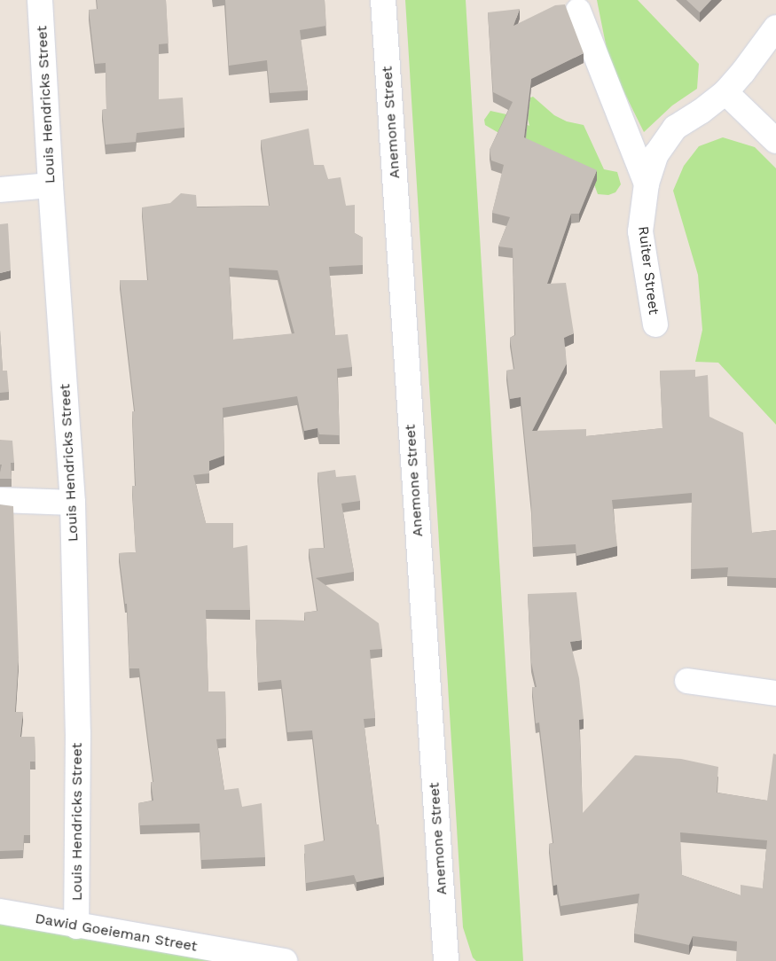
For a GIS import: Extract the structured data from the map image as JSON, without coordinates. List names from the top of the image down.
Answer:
{
  "streets": {
    "street": [
      "Louis Hendricks Street",
      "Anemone Street",
      "Ruiter Street",
      "Dawid Goeieman Street"
    ]
  },
  "crossings": [
    ["Louis Hendricks Street", "Dawid Goeieman Street"]
  ]
}
